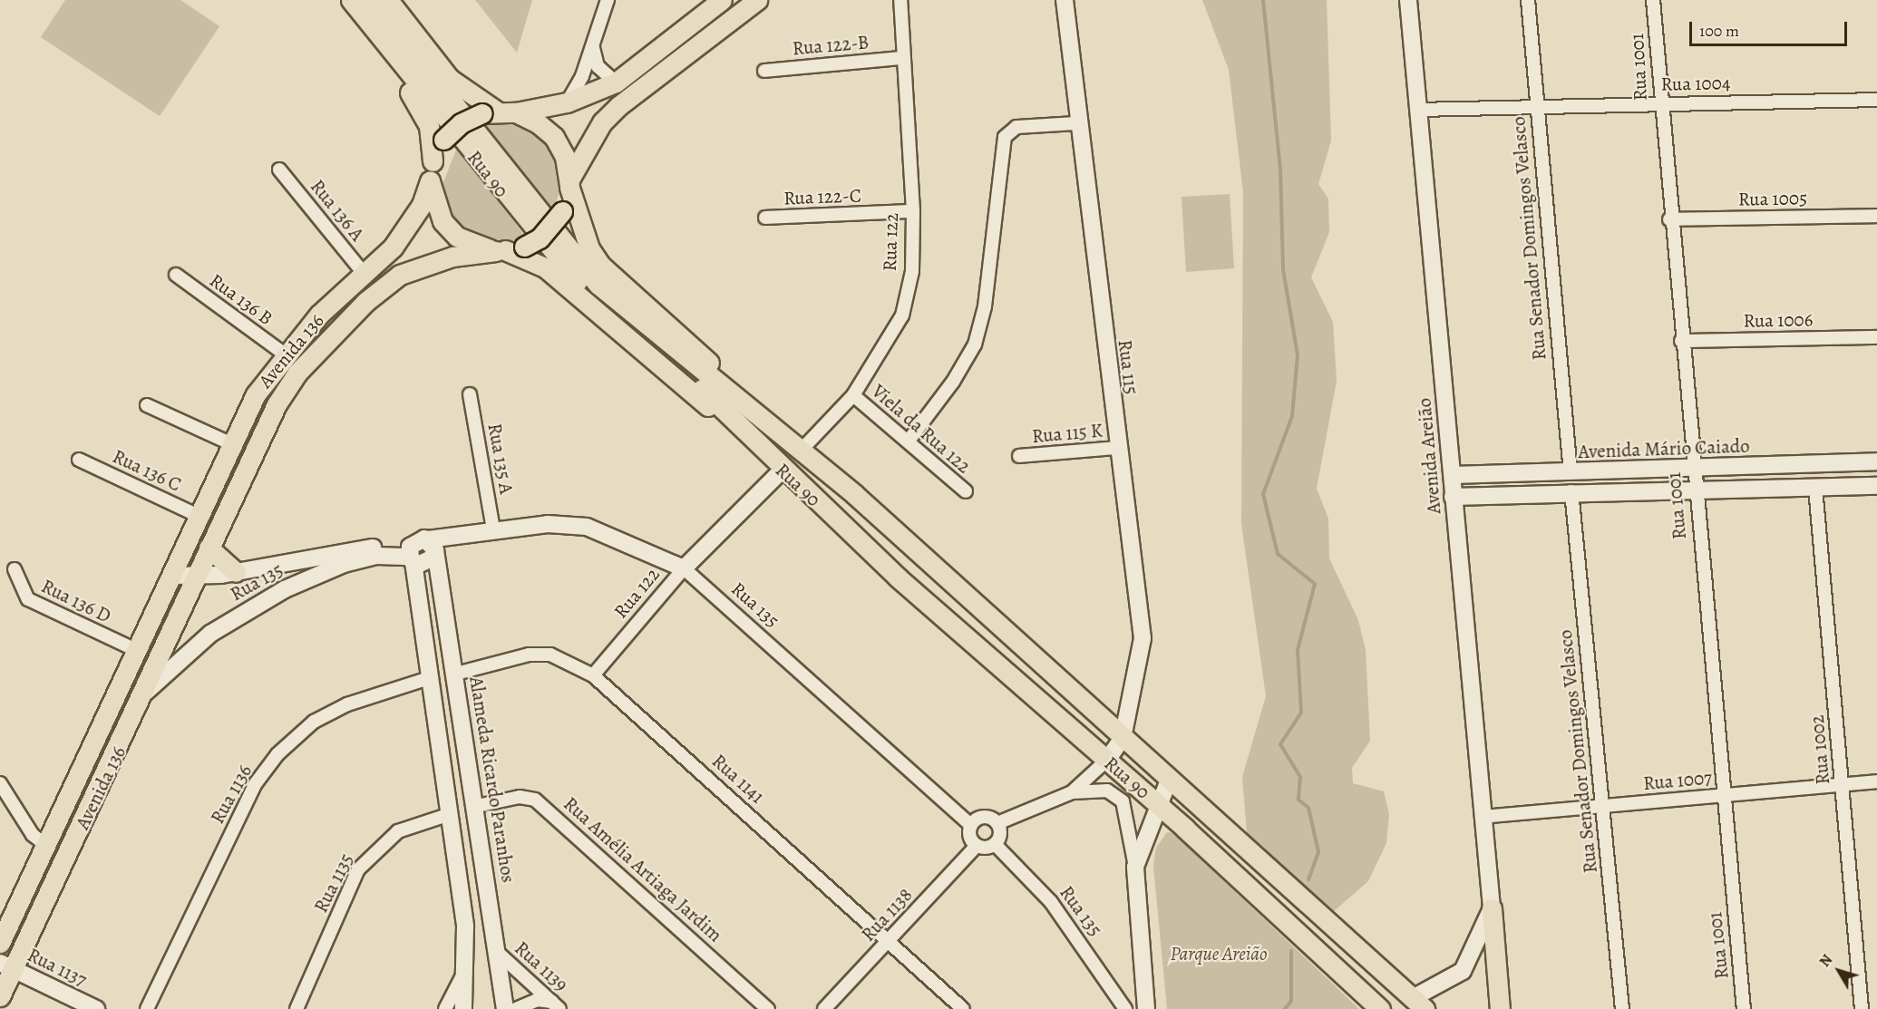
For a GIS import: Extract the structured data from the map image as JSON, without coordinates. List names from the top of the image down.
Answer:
{
  "streets": {
    "main road": ["Rua 90", "Avenida 136"],
    "street": [
      "Rua 122-B",
      "Rua 1001",
      "Rua 1004",
      "Rua 122-C",
      "Rua 1005",
      "Rua 136 A",
      "Rua Senador Domingos Velasco",
      "Rua 122",
      "Rua 136 B",
      "Rua 1006",
      "Rua 115",
      "Viela da Rua 122",
      "Rua 115 K",
      "Avenida Mário Caiado",
      "Avenida Areião",
      "Rua 135 A",
      "Rua 136 C",
      "Rua 135",
      "Rua 136 D",
      "Rua 1002",
      "Rua 1141",
      "Alameda Ricardo Paranhos",
      "Rua 1007",
      "Rua 1136",
      "Rua Amélia Artiaga Jardim",
      "Rua 1135",
      "Rua 1138",
      "Rua 1139",
      "Rua 1137"
    ]
  },
  "crossings": [
    ["Rua 122-B", "Rua 122"],
    ["Rua 1001", "Rua 1004"],
    ["Rua 1001", "Rua 1005"],
    ["Rua 1001", "Rua 1006"],
    ["Rua 1001", "Avenida Mário Caiado"],
    ["Rua 1001", "Rua 1007"],
    ["Rua 1004", "Rua Senador Domingos Velasco"],
    ["Rua 1004", "Avenida Areião"],
    ["Rua 90", "Rua 122"],
    ["Rua 90", "Rua 115"],
    ["Rua 122-C", "Rua 122"],
    ["Rua 136 A", "Avenida 136"],
    ["Rua Senador Domingos Velasco", "Avenida Mário Caiado"],
    ["Rua Senador Domingos Velasco", "Rua 1007"],
    ["Rua 122", "Viela da Rua 122"],
    ["Rua 122", "Rua 135"],
    ["Rua 122", "Rua 1141"],
    ["Rua 136 B", "Avenida 136"],
    ["Avenida 136", "Rua 136 C"],
    ["Avenida 136", "Rua 135"],
    ["Avenida 136", "Rua 136 D"],
    ["Avenida 136", "Rua 1137"],
    ["Rua 115", "Rua 115 K"],
    ["Avenida Mário Caiado", "Avenida Areião"],
    ["Avenida Mário Caiado", "Rua 1002"],
    ["Avenida Areião", "Rua 1007"],
    ["Rua 135 A", "Rua 135"],
    ["Rua 135", "Alameda Ricardo Paranhos"],
    ["Rua 135", "Rua 1138"],
    ["Rua 1002", "Rua 1007"],
    ["Rua 1141", "Alameda Ricardo Paranhos"],
    ["Rua 1141", "Rua 1138"],
    ["Alameda Ricardo Paranhos", "Rua Amélia Artiaga Jardim"],
    ["Alameda Ricardo Paranhos", "Rua 1139"]
  ],
  "parks": ["Parque Areião"],
  "scale_bar": "100 m",
  "north": "top left"
}
